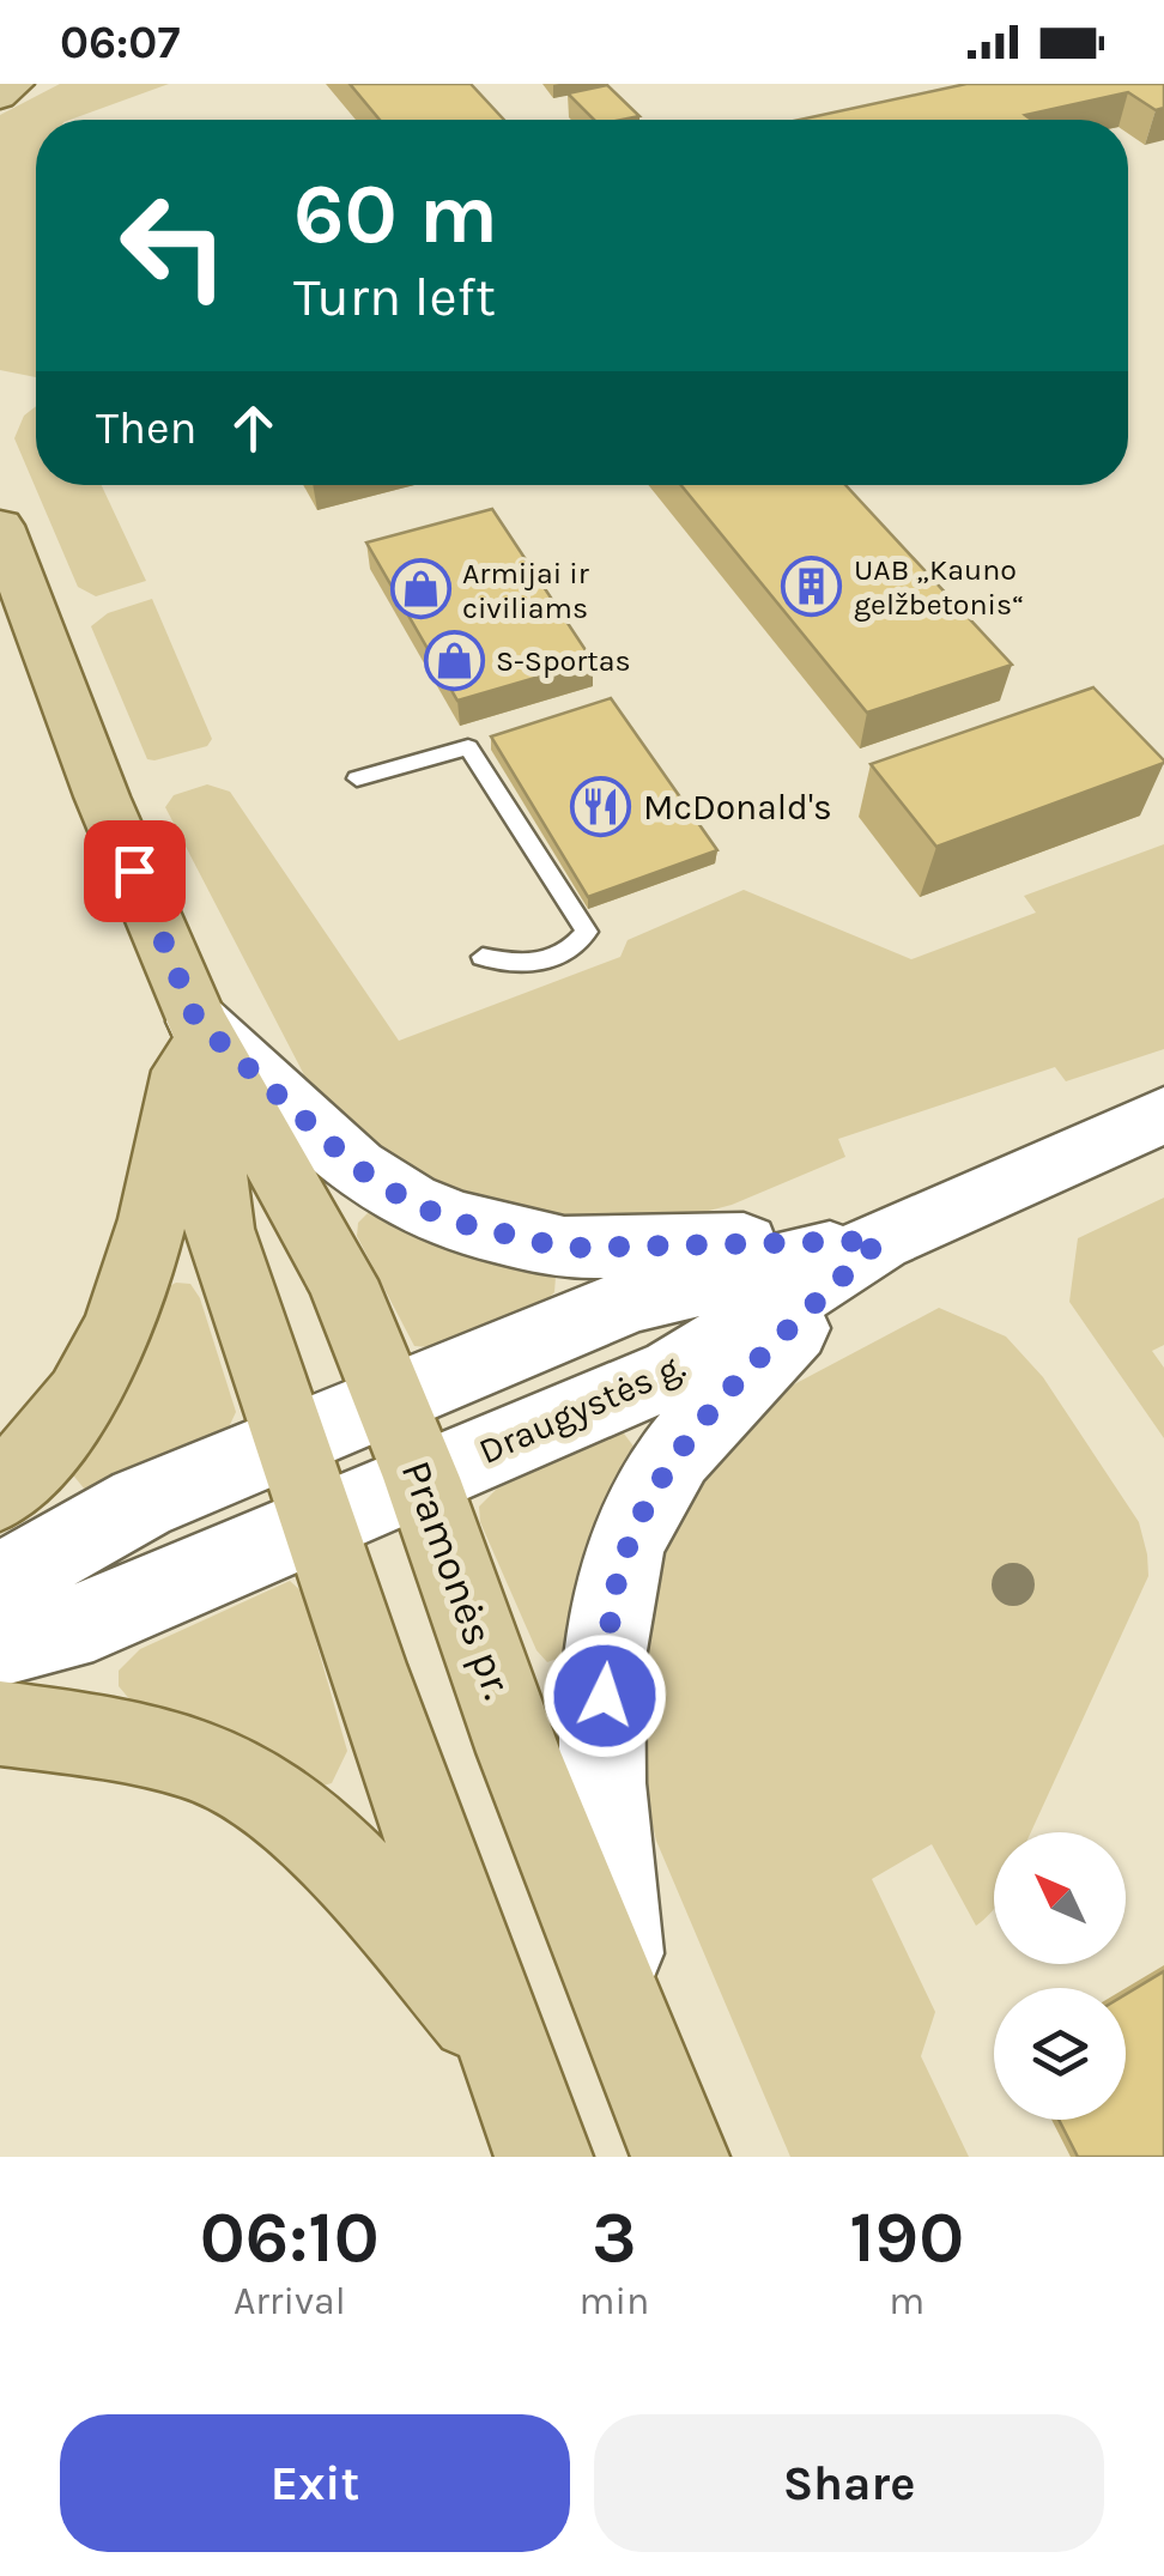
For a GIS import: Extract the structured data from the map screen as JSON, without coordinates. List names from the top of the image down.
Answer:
{
  "streets": {
    "main road": ["Draugystės g.", "Pramonės pr."]
  },
  "crossings": [
    ["Draugystės g.", "Pramonės pr."]
  ],
  "places": {
    "building": ["UAB „Kauno gelžbetonis“"],
    "shop": ["Armijai ir civiliams", "S-Sportas"],
    "restaurant": ["McDonald's"]
  },
  "north": "top left",
  "page": {
    "status": "06:07",
    "turn": ["60 m", "Turn left"],
    "then": "Then",
    "eta": [
      "06:10",
      "Arrival",
      "3",
      "min",
      "190",
      "m"
    ],
    "buttons": ["Exit", "Share"]
  }
}
